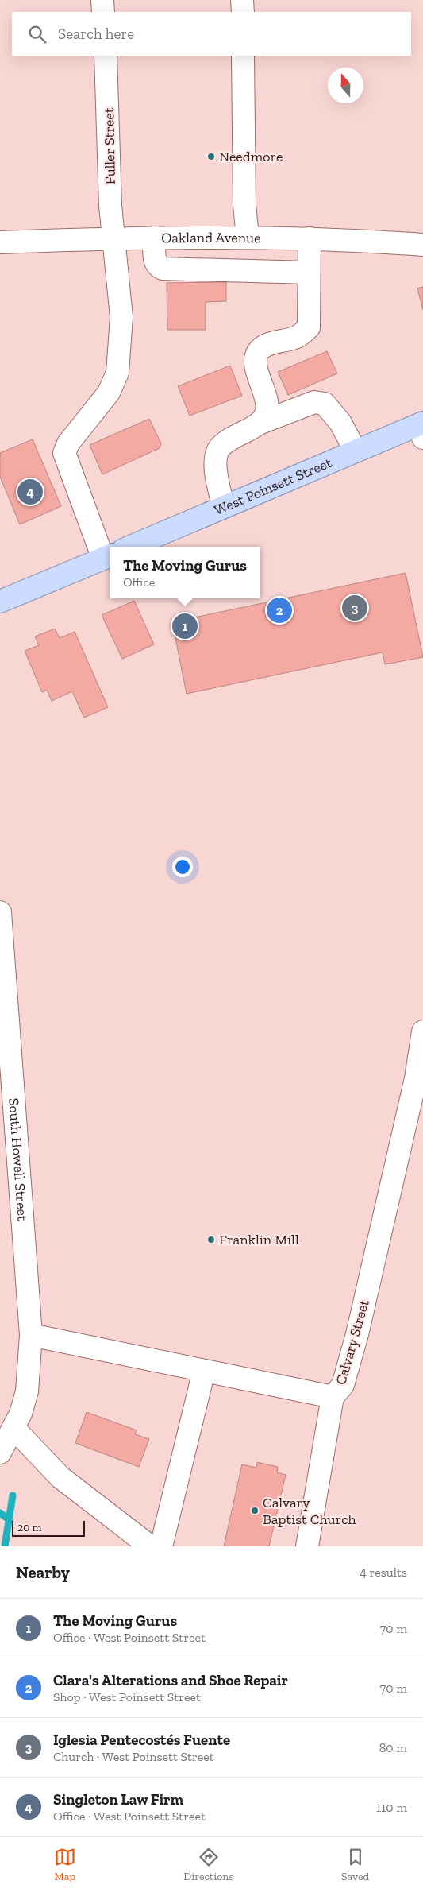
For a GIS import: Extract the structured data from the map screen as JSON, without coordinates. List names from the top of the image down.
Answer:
{
  "streets": {
    "main road": ["West Poinsett Street"],
    "street": [
      "Fuller Street",
      "Oakland Avenue",
      "South Howell Street",
      "Calvary Street"
    ]
  },
  "crossings": [
    ["Fuller Street", "Oakland Avenue"],
    ["South Howell Street", "Calvary Street"]
  ],
  "places": ["Needmore", "Franklin Mill", "Calvary Baptist Church"],
  "scale_bar": "20 m",
  "north": "top",
  "page": {
    "search": "Search here",
    "pins": [
      "4",
      "3",
      "2",
      "1"
    ],
    "popup": ["The Moving Gurus", "Office"],
    "scale": "20 m",
    "heading": ["Nearby", "4 results"],
    "list": [
      {
        "mark": "1",
        "name": "The Moving Gurus",
        "note": "Office · West Poinsett Street",
        "value": "70 m"
      },
      {
        "mark": "2",
        "name": "Clara's Alterations and Shoe Repair",
        "note": "Shop · West Poinsett Street",
        "value": "70 m"
      },
      {
        "mark": "3",
        "name": "Iglesia Pentecostés Fuente",
        "note": "Church · West Poinsett Street",
        "value": "80 m"
      },
      {
        "mark": "4",
        "name": "Singleton Law Firm",
        "note": "Office · West Poinsett Street",
        "value": "110 m"
      }
    ],
    "nav": ["Map", "Directions", "Saved"]
  }
}
